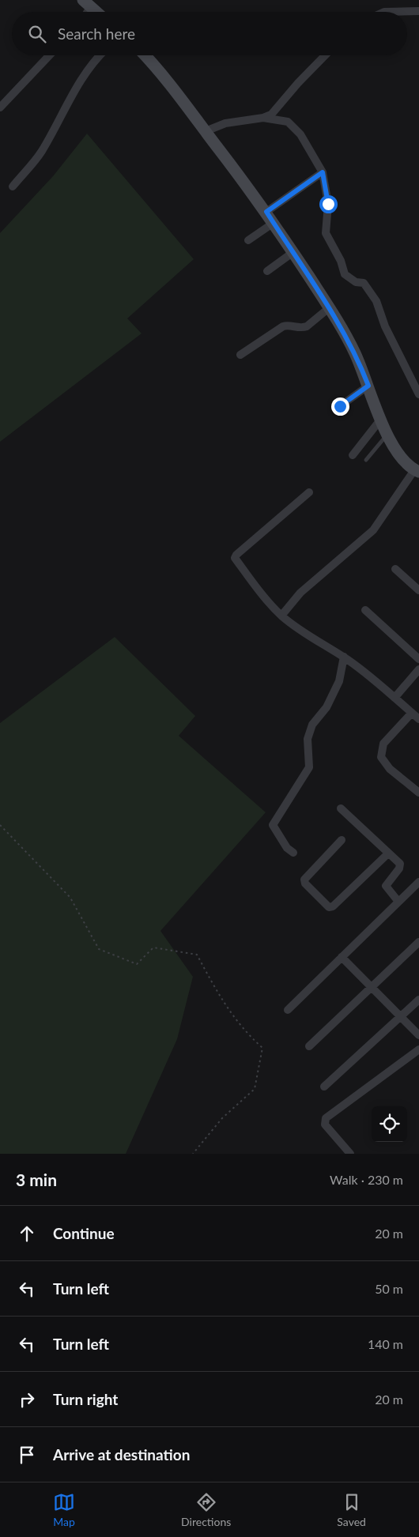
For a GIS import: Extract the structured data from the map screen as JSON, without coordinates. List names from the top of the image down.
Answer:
{
  "page": {
    "search": "Search here",
    "heading": ["3 min", "Walk · 230 m"],
    "list": [
      ["Continue", "20 m"],
      ["Turn left", "50 m"],
      ["Turn left", "140 m"],
      ["Turn right", "20 m"],
      "Arrive at destination"
    ],
    "nav": ["Map", "Directions", "Saved"]
  }
}
